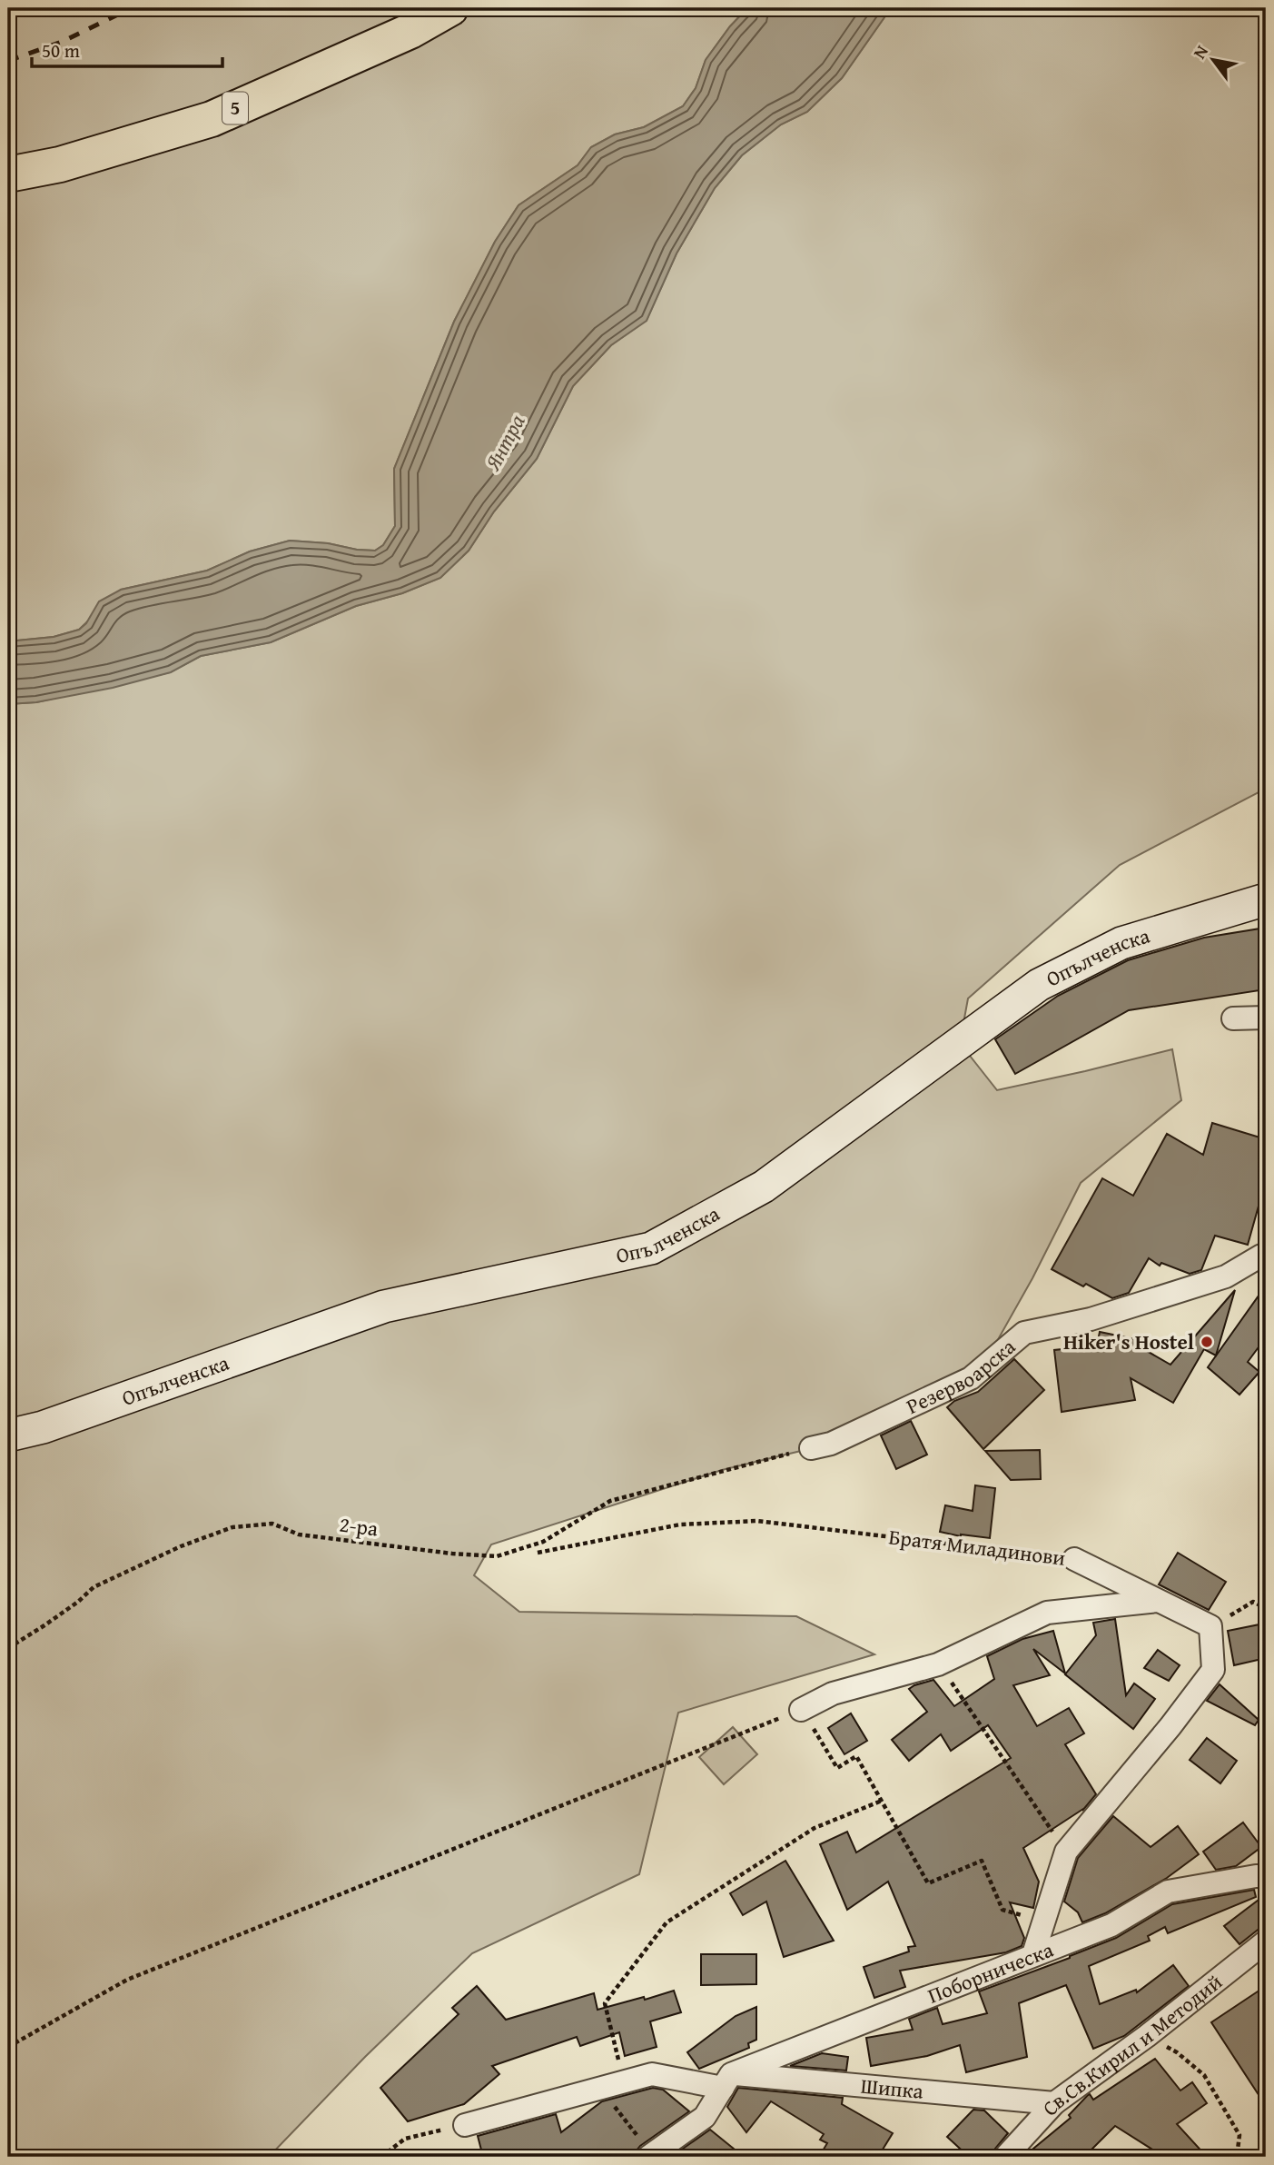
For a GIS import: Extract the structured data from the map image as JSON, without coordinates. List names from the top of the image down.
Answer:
{
  "streets": {
    "main road": ["5"],
    "street": [
      "Опълченска",
      "Резервоарска",
      "Братя Миладинови",
      "Поборническа",
      "Св.Св.Кирил и Методий",
      "Шипка"
    ],
    "path": ["2-ра"]
  },
  "crossings": [
    ["Резервоарска", "2-ра"],
    ["Поборническа", "Шипка"],
    ["Св.Св.Кирил и Методий", "Шипка"]
  ],
  "water": ["Янтра"],
  "places": ["Hiker's Hostel"],
  "scale_bar": "50 m",
  "north": "top left"
}
